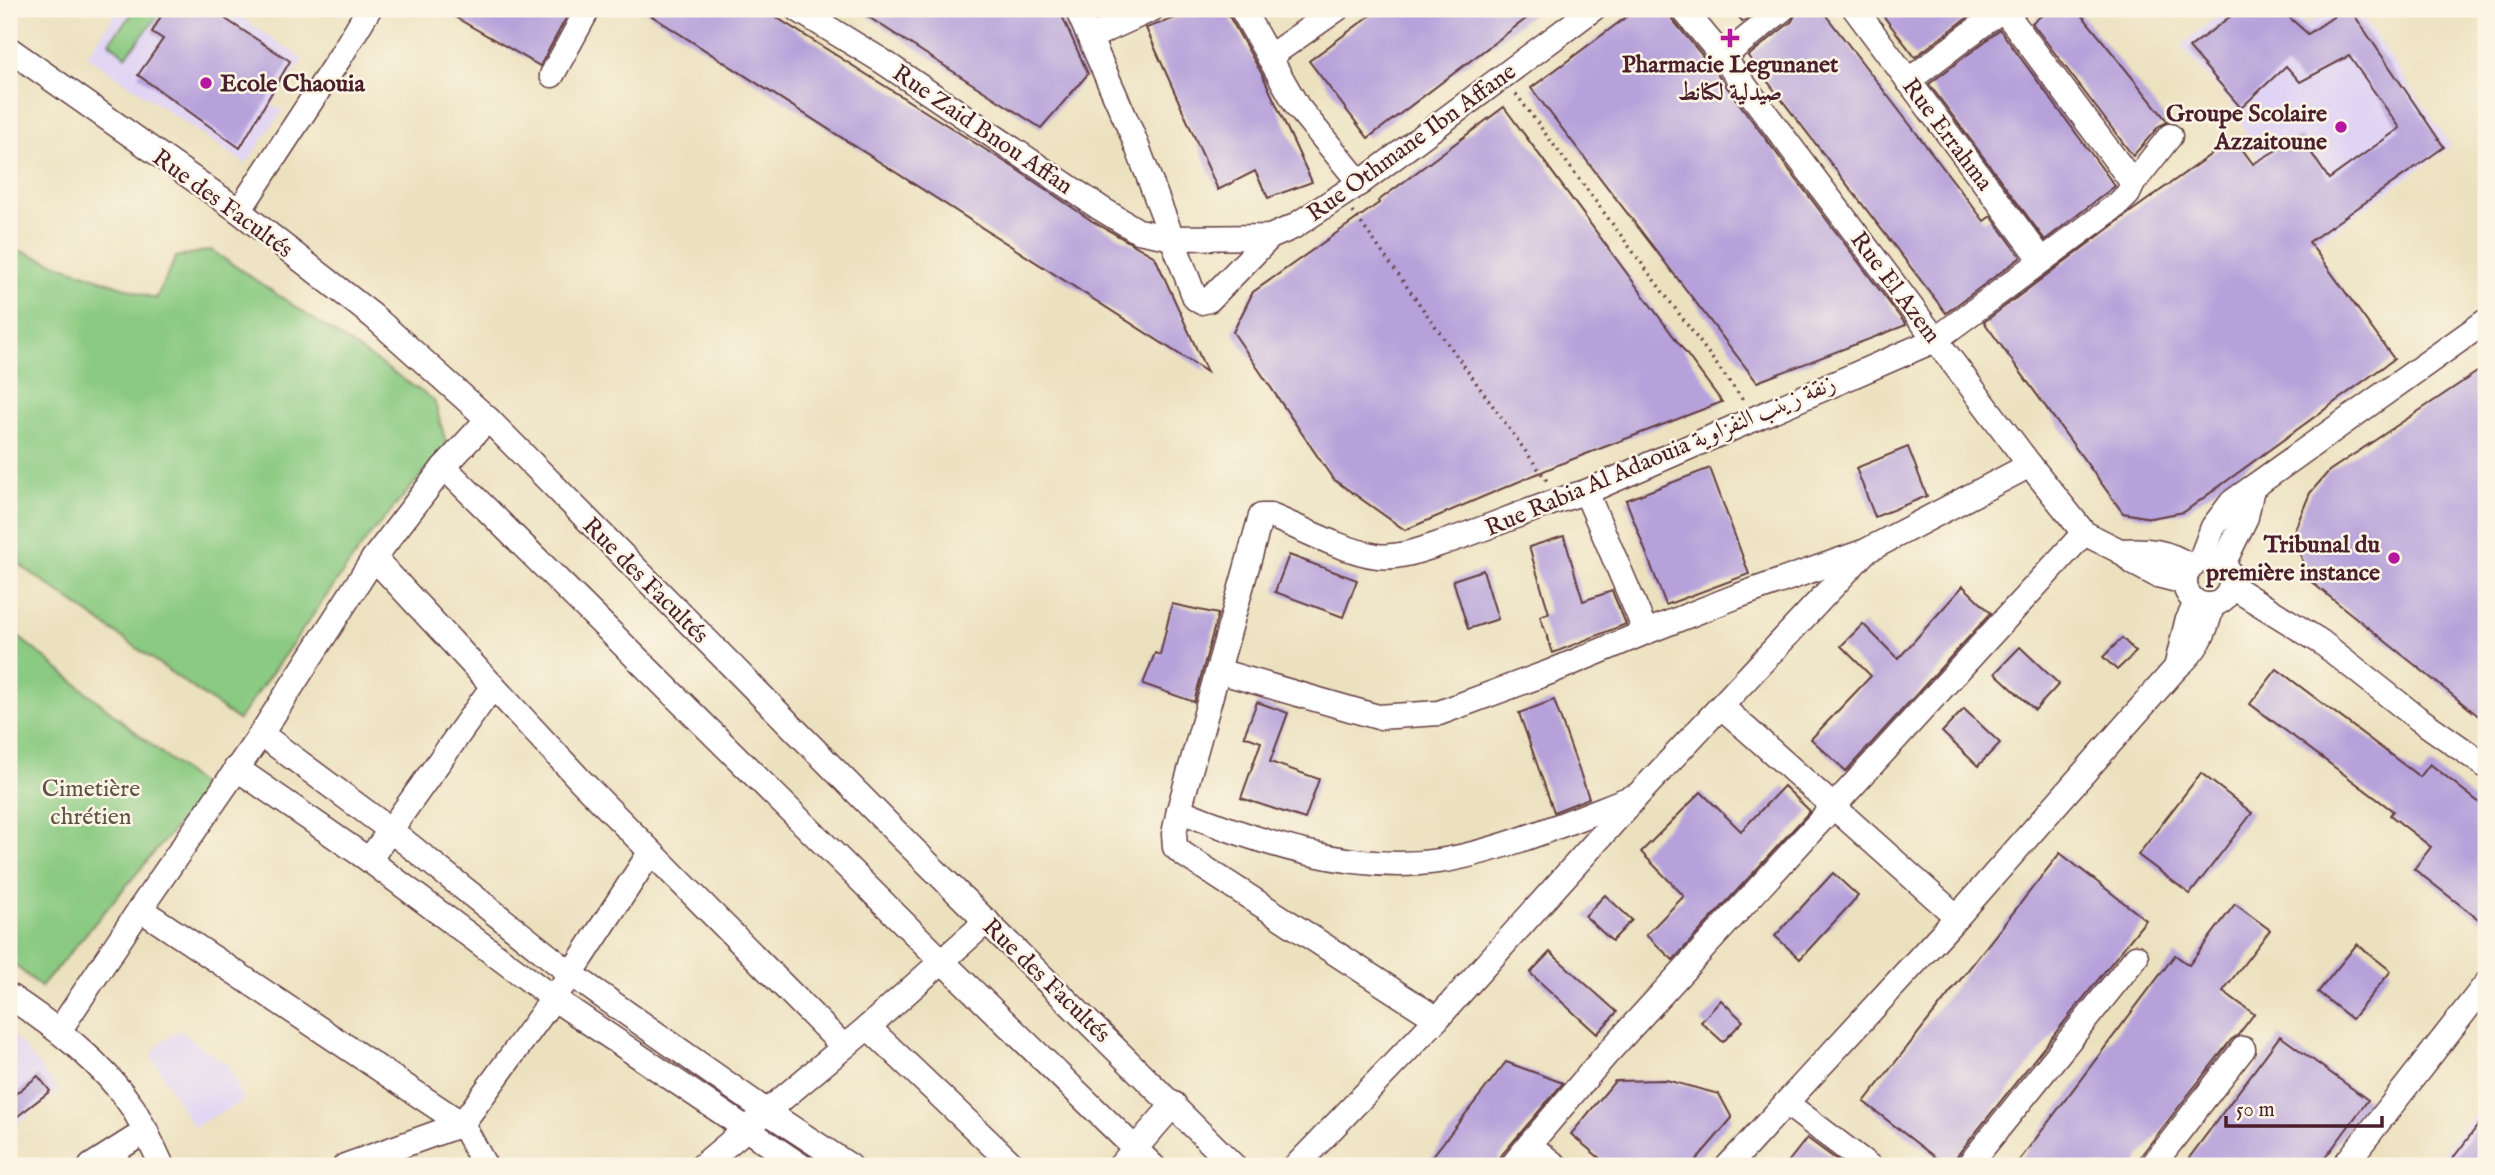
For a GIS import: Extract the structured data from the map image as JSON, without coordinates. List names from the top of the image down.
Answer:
{
  "streets": {
    "street": [
      "Rue Zaid Bnou Affan",
      "Rue Errahma",
      "Rue Othmane Ibn Affane",
      "Rue des Facultés",
      "Rue El Azem",
      "Rue Rabia Al Adaouia زنقة زينب النفزاوية"
    ]
  },
  "crossings": [
    ["Rue Zaid Bnou Affan", "Rue Othmane Ibn Affane"],
    ["Rue Errahma", "Rue Rabia Al Adaouia زنقة زينب النفزاوية"],
    ["Rue El Azem", "Rue Rabia Al Adaouia زنقة زينب النفزاوية"]
  ],
  "parks": ["Cimetière chrétien"],
  "places": {
    "health": ["Pharmacie Legunanet صيدلية لكنانط"],
    "other": ["Ecole Chaouia", "Groupe Scolaire Azzaitoune", "Tribunal du première instance"]
  },
  "scale_bar": "50 m"
}
